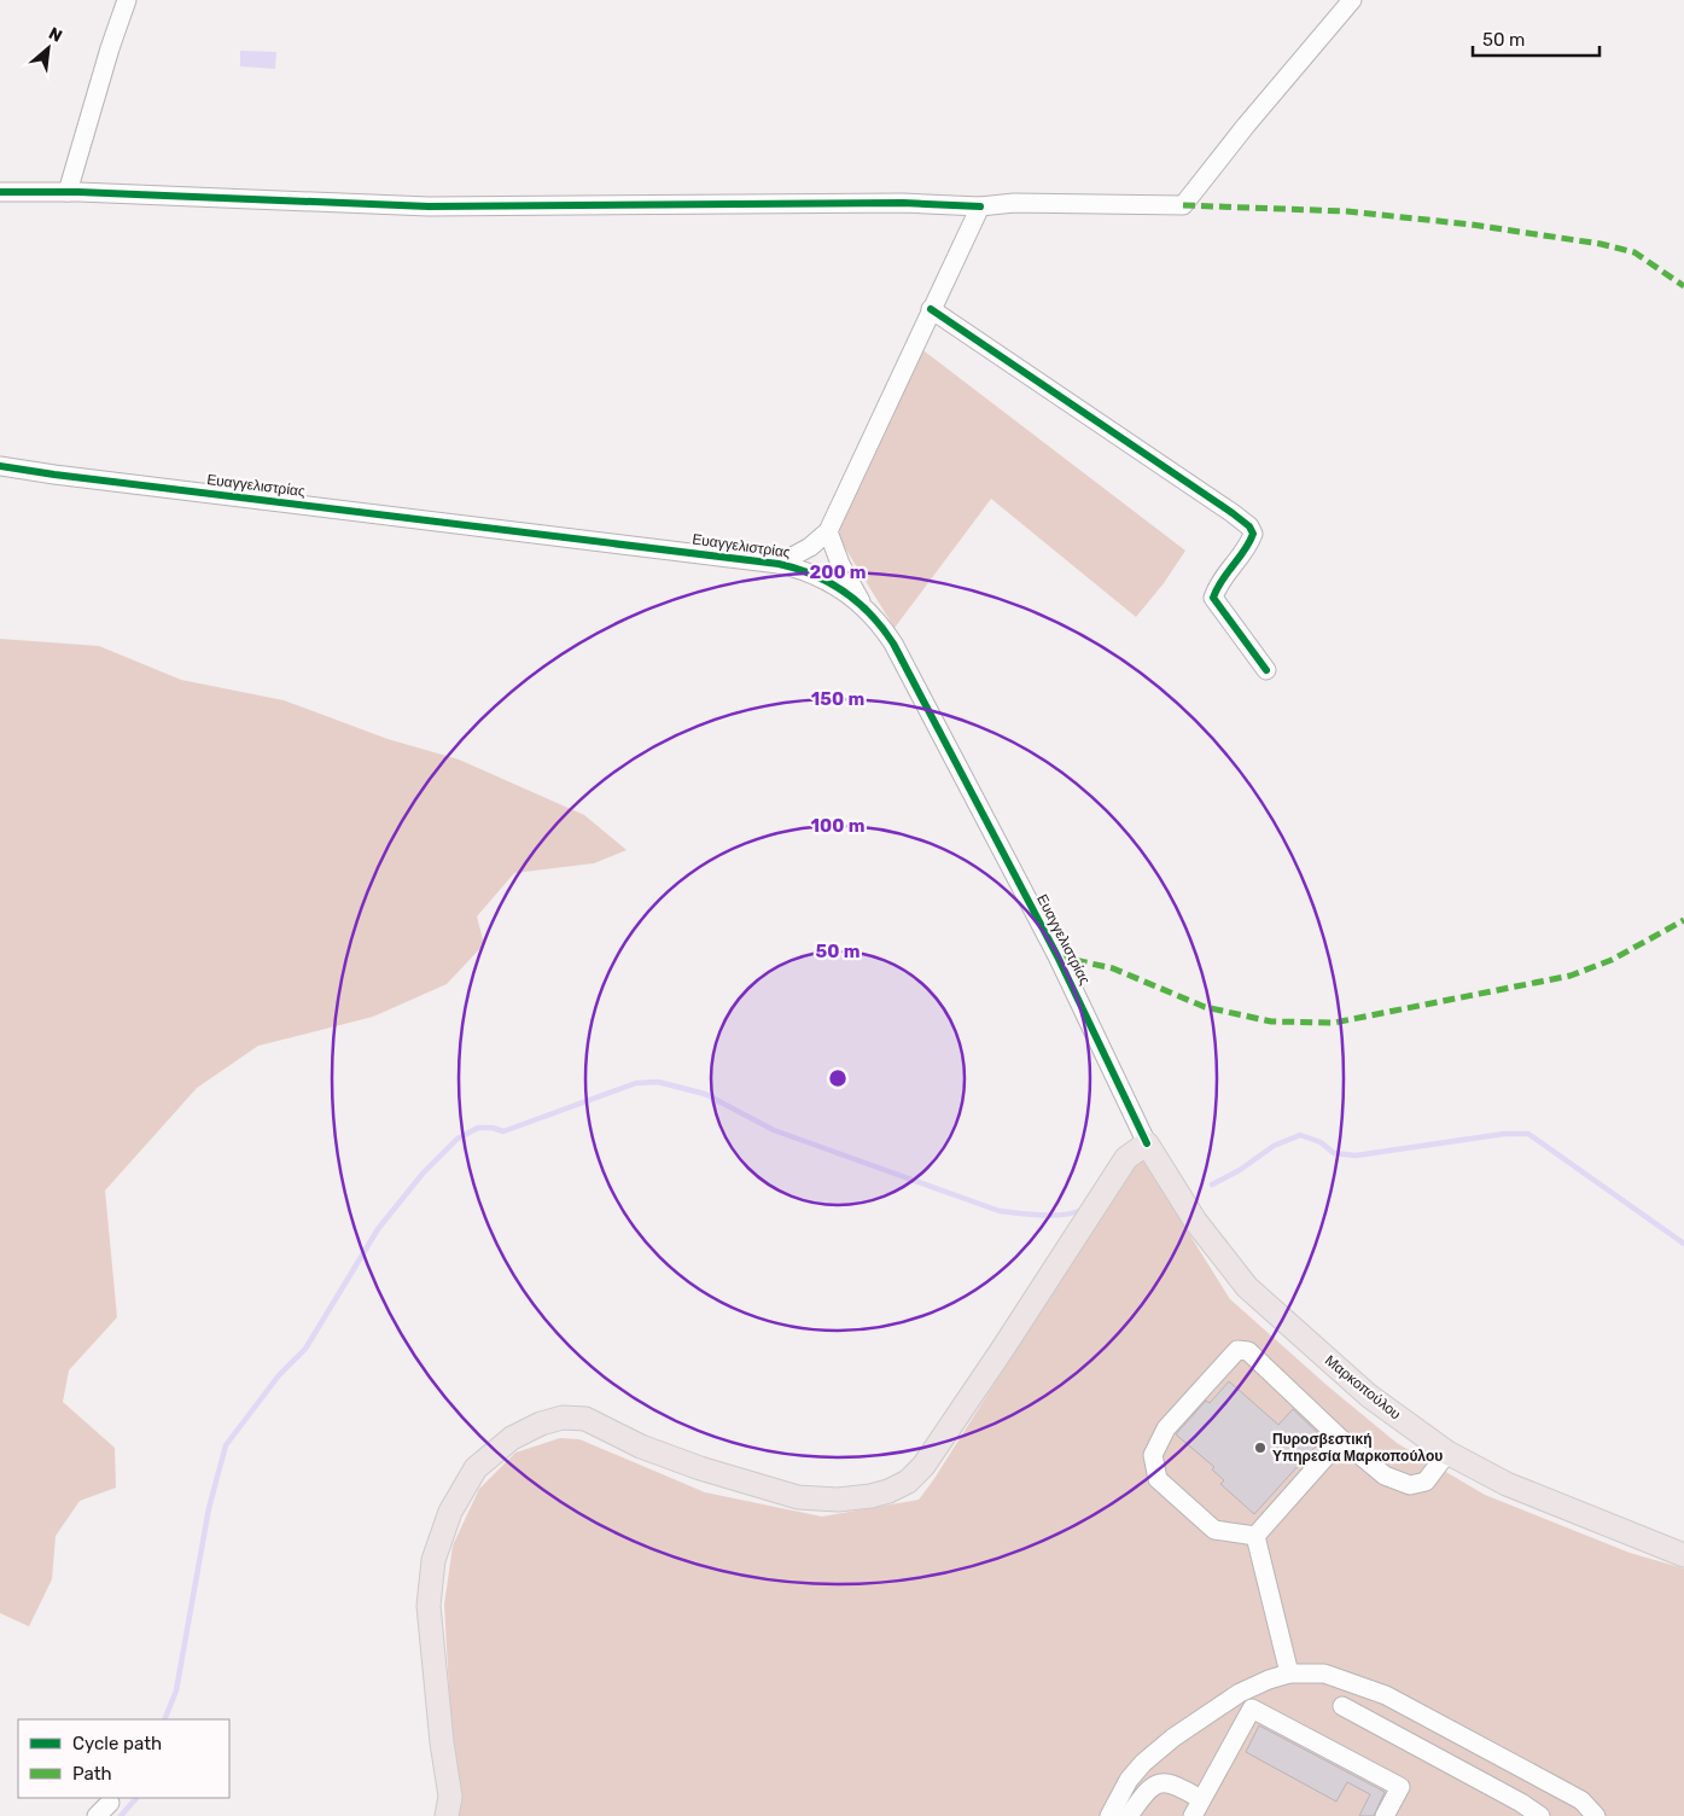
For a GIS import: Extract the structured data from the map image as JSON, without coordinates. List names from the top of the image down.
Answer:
{
  "streets": {
    "main road": ["Μαρκοπούλου"],
    "street": ["Ευαγγελιστρίας"]
  },
  "crossings": [
    ["Ευαγγελιστρίας", "Μαρκοπούλου"]
  ],
  "places": ["Πυροσβεστική Υπηρεσία Μαρκοπούλου"],
  "legend": ["Cycle path", "Path"],
  "scale_bar": "50 m",
  "north": "top right",
  "rings": [
    "200 m",
    "150 m",
    "100 m",
    "50 m"
  ]
}
